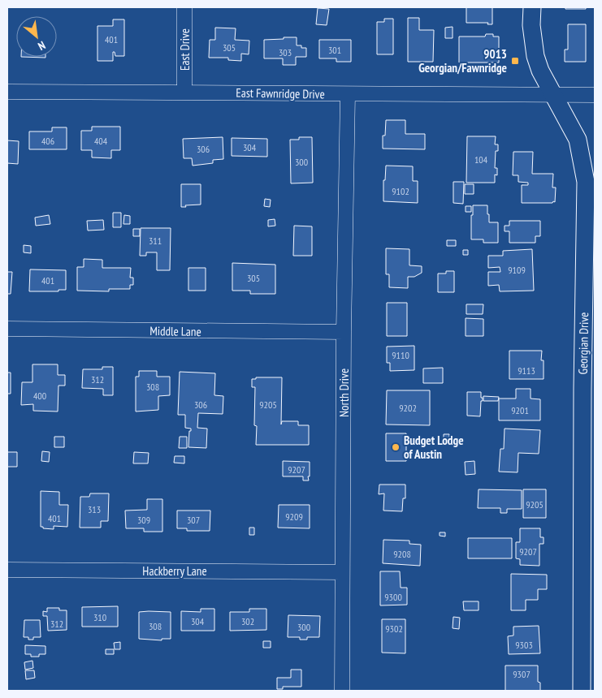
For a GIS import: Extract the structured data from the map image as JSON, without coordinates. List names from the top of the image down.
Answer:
{
  "streets": {
    "street": [
      "East Drive",
      "East Fawnridge Drive",
      "Middle Lane",
      "Georgian Drive",
      "North Drive",
      "Hackberry Lane"
    ]
  },
  "crossings": [
    ["East Drive", "East Fawnridge Drive"],
    ["East Fawnridge Drive", "Georgian Drive"],
    ["East Fawnridge Drive", "North Drive"],
    ["Middle Lane", "North Drive"],
    ["North Drive", "Hackberry Lane"]
  ],
  "places": {
    "transit": ["9013 Georgian/Fawnridge"],
    "other": ["Budget Lodge of Austin"]
  },
  "house_numbers": [
    "401",
    "305",
    "301",
    "303",
    "406",
    "404",
    "304",
    "306",
    "104",
    "300",
    "9102",
    "311",
    "9109",
    "305",
    "401",
    "9110",
    "9113",
    "312",
    "308",
    "400",
    "306",
    "9205",
    "9202",
    "9201",
    "9207",
    "9205",
    "313",
    "9209",
    "401",
    "309",
    "307",
    "9207",
    "9208",
    "9300",
    "310",
    "304",
    "302",
    "312",
    "308",
    "300",
    "9302",
    "9303",
    "9307"
  ],
  "north": "bottom right"
}
